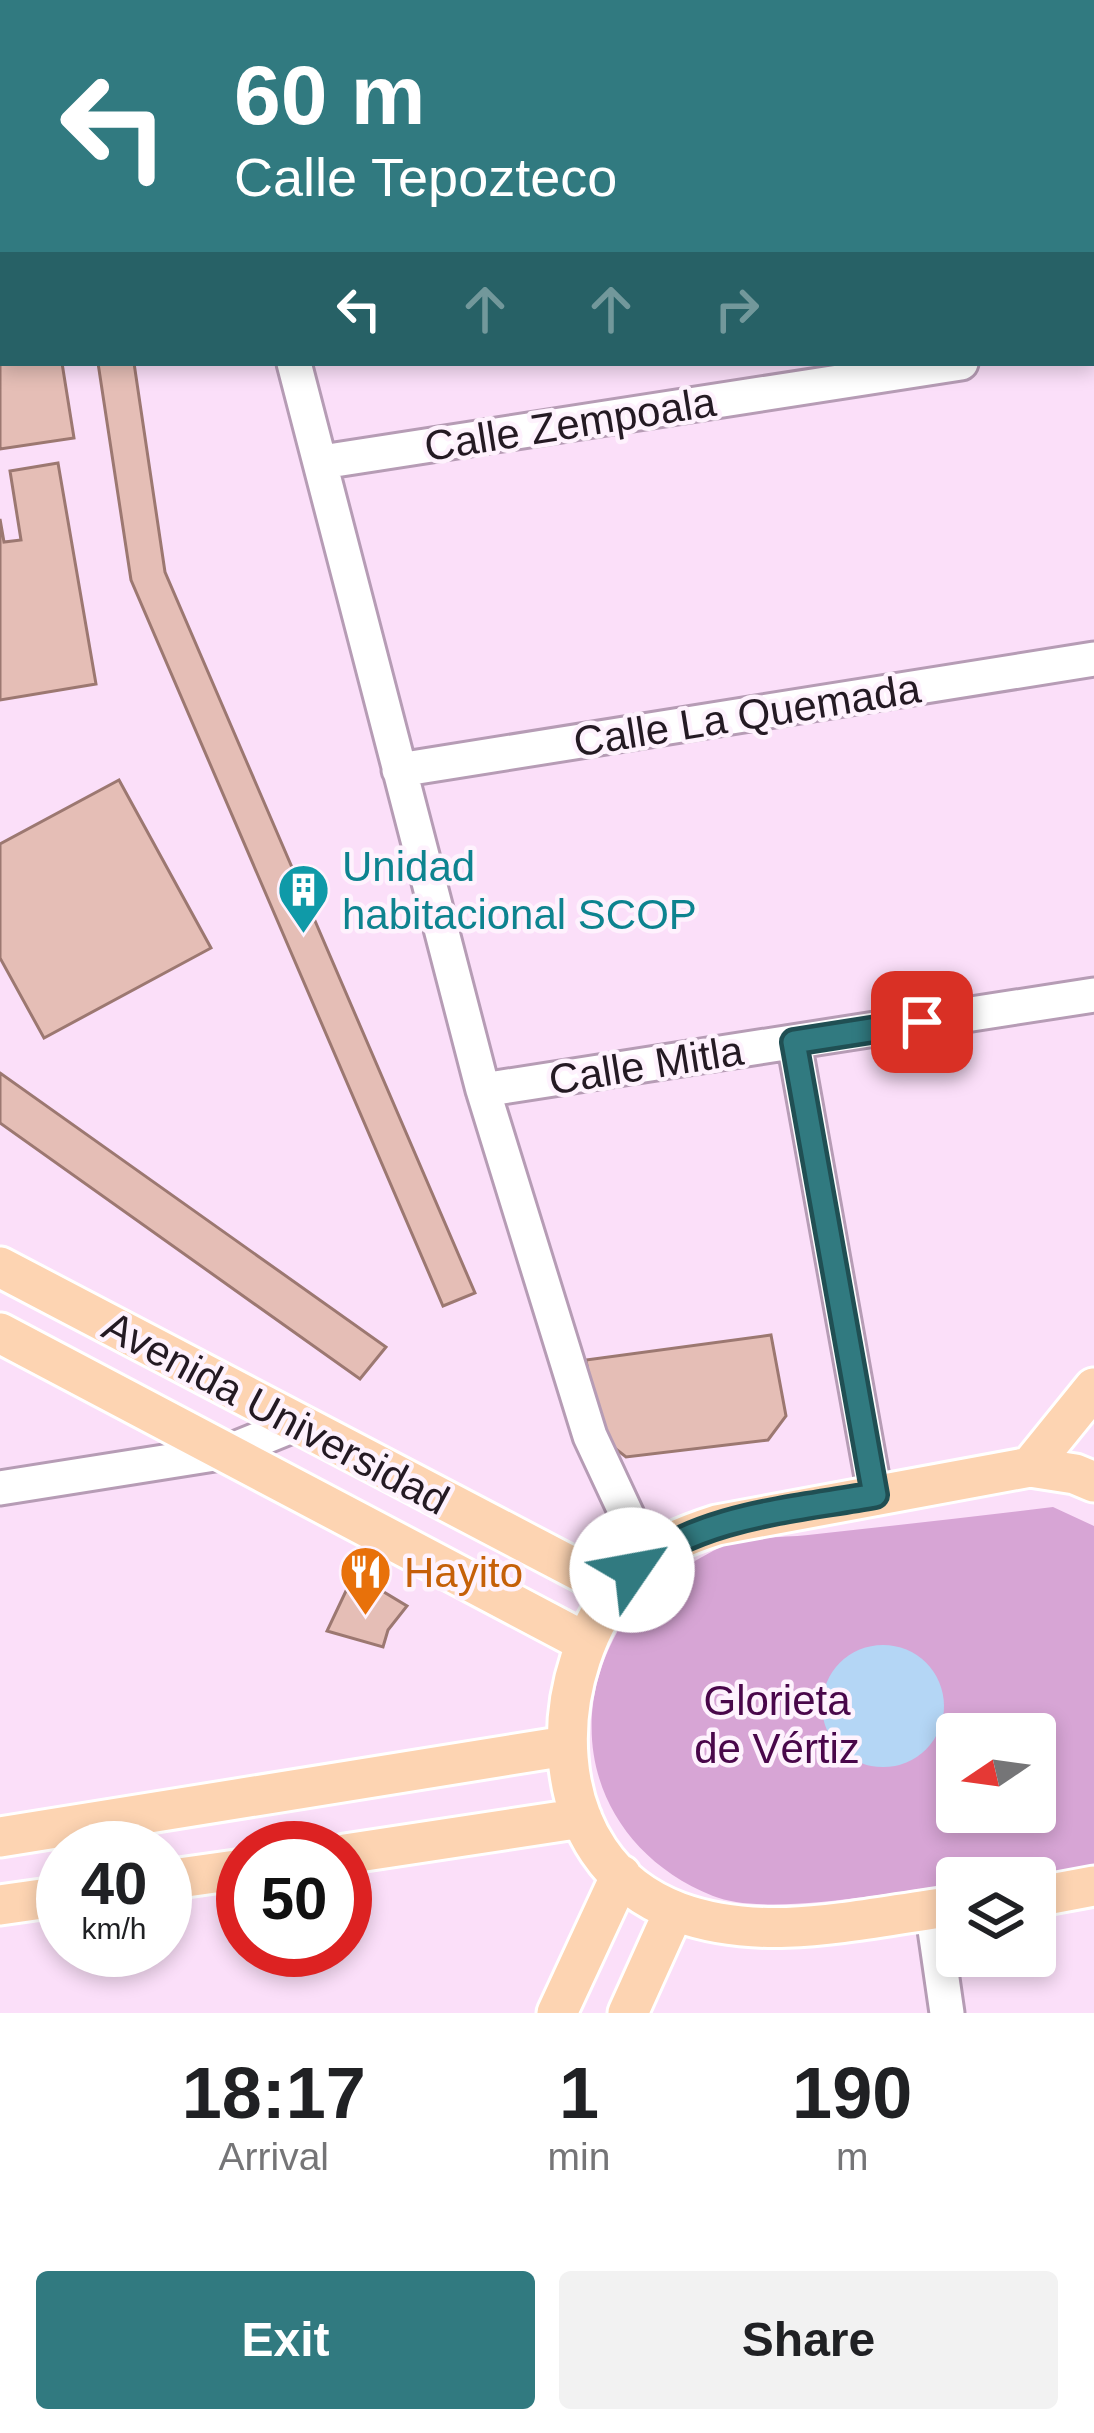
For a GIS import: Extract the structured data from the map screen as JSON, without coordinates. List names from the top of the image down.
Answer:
{
  "streets": {
    "main road": ["Avenida Universidad"],
    "street": ["Calle Zempoala", "Calle La Quemada", "Calle Mitla"]
  },
  "parks": ["Glorieta de Vértiz"],
  "places": {
    "building": ["Unidad habitacional SCOP"],
    "restaurant": ["Hayito"]
  },
  "north": "left",
  "page": {
    "turn": ["60 m", "Calle Tepozteco"],
    "speed": "40 km/h",
    "limit": "50",
    "eta": [
      "18:17",
      "Arrival",
      "1",
      "min",
      "190",
      "m"
    ],
    "buttons": ["Exit", "Share"]
  }
}
